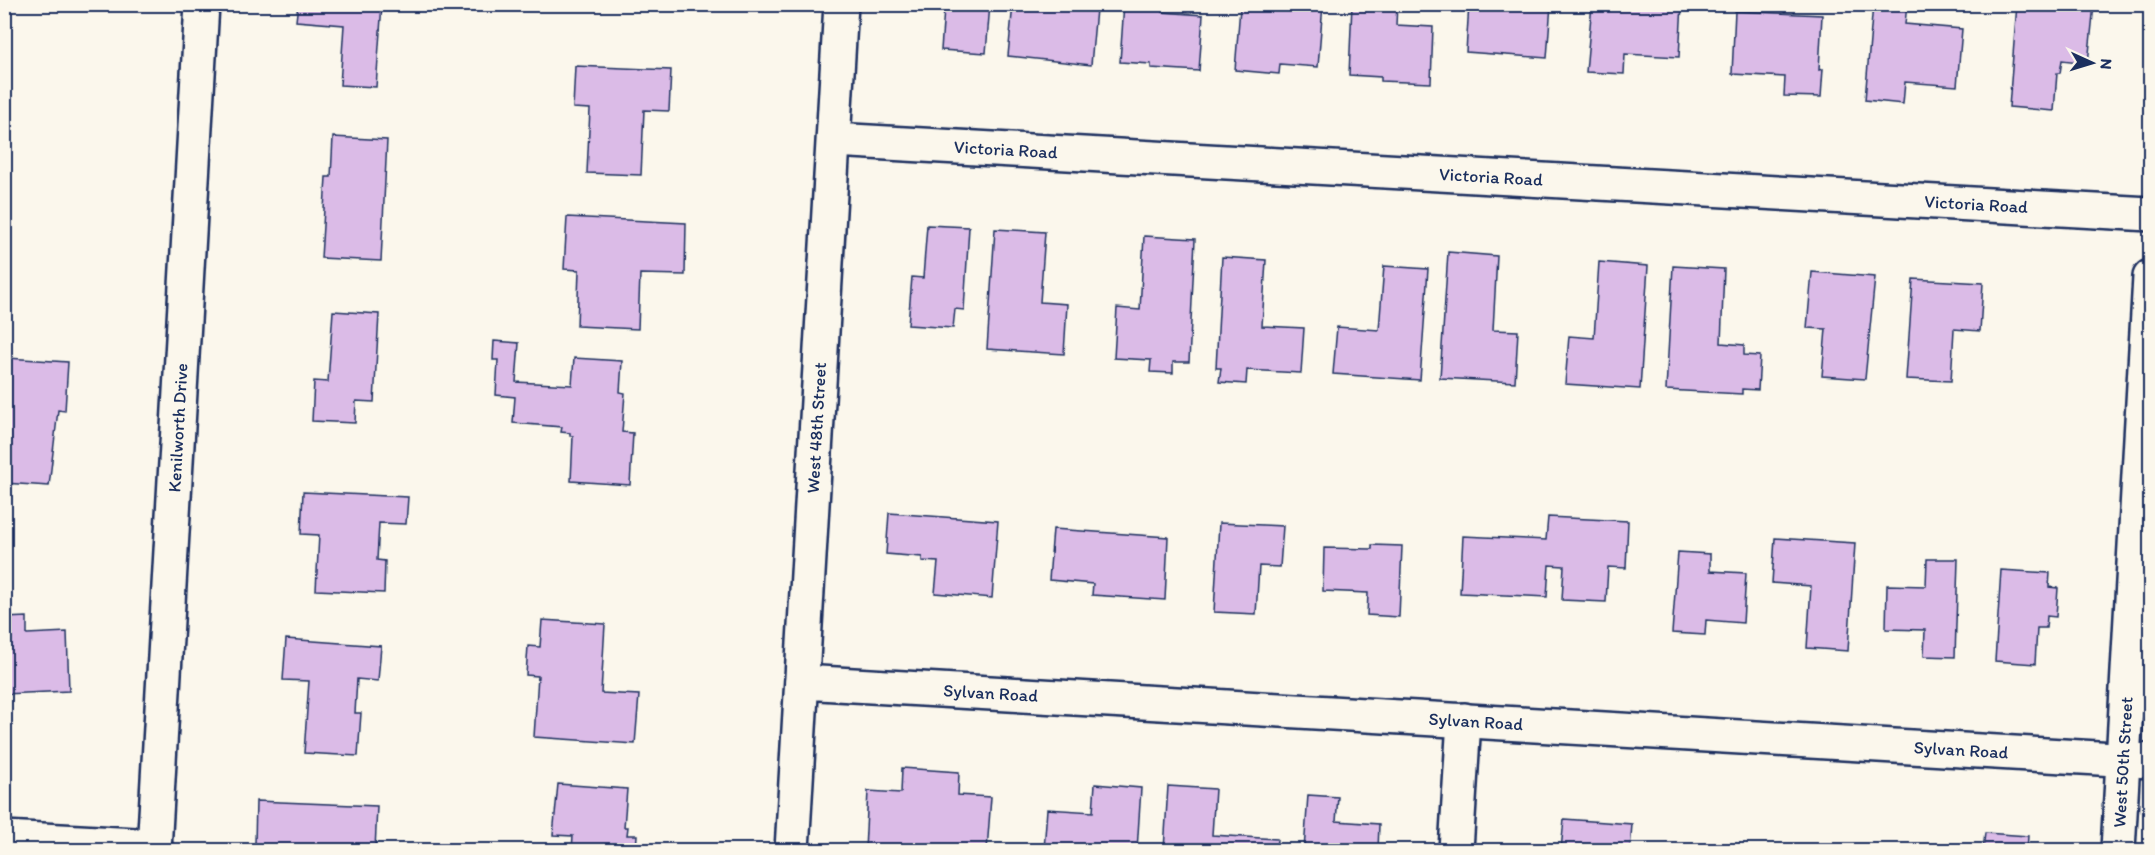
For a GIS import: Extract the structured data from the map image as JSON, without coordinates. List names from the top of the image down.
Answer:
{
  "streets": {
    "street": [
      "Victoria Road",
      "Kenilworth Drive",
      "West 48th Street",
      "Sylvan Road",
      "West 50th Street"
    ]
  },
  "crossings": [
    ["Victoria Road", "West 48th Street"],
    ["West 48th Street", "Sylvan Road"],
    ["Sylvan Road", "West 50th Street"]
  ],
  "north": "right"
}
